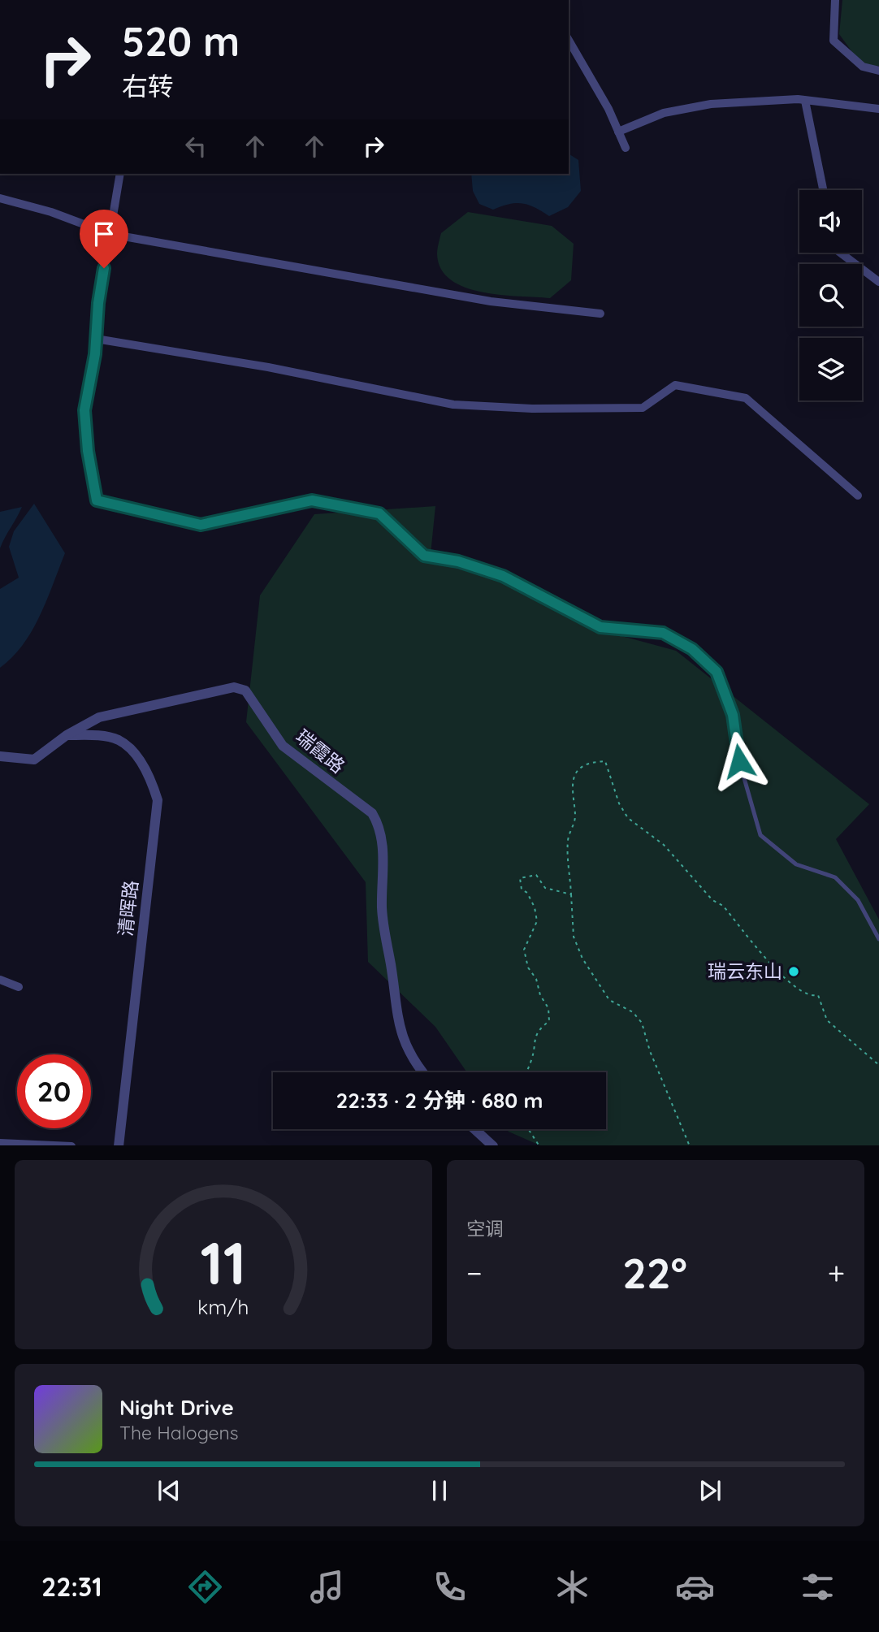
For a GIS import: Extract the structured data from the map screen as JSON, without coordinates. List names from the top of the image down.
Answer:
{
  "streets": {
    "street": ["瑞霞路", "清晖路"]
  },
  "crossings": [
    ["瑞霞路", "清晖路"]
  ],
  "places": ["瑞云东山"],
  "page": {
    "turn": ["520 m", "右转"],
    "limit": "20",
    "trip": "22:33 · 2 分钟 · 680 m",
    "tile": "空调",
    "heat": ["−", "22°", "+"],
    "song": ["Night Drive", "The Halogens"],
    "tabs": "22:31",
    "gauge": ["11", "km/h"]
  }
}
